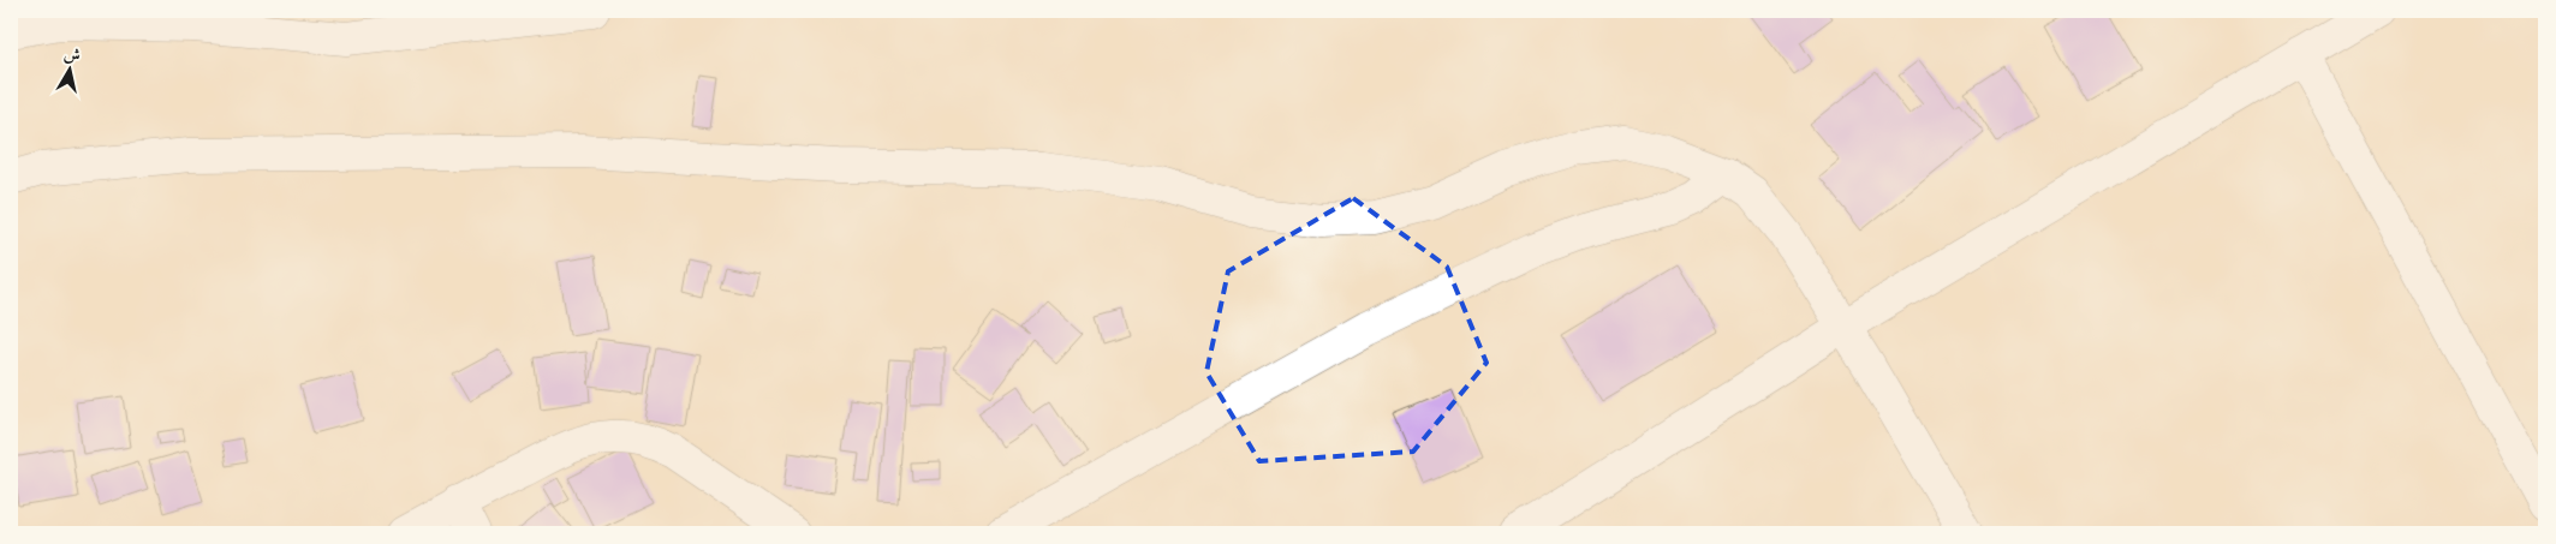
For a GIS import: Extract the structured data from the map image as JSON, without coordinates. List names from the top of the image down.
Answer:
{
  "north": "top"
}
